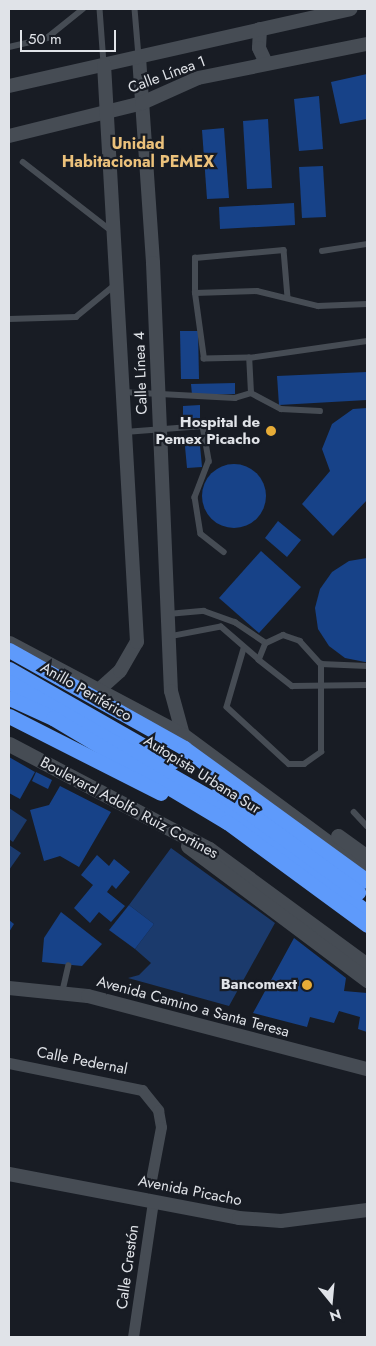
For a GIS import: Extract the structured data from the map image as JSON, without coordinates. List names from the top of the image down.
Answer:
{
  "streets": {
    "highway": ["Anillo Periférico", "Autopista Urbana Sur"],
    "main road": ["Boulevard Adolfo Ruiz Cortines"],
    "street": [
      "Calle Línea 1",
      "Calle Línea 4",
      "Avenida Camino a Santa Teresa",
      "Calle Pedernal",
      "Avenida Picacho",
      "Calle Crestón"
    ]
  },
  "crossings": [
    ["Calle Línea 1", "Calle Línea 4"],
    ["Avenida Picacho", "Calle Crestón"]
  ],
  "districts": ["Unidad Habitacional PEMEX"],
  "places": ["Hospital de Pemex Picacho", "Bancomext"],
  "scale_bar": "50 m",
  "north": "bottom"
}
